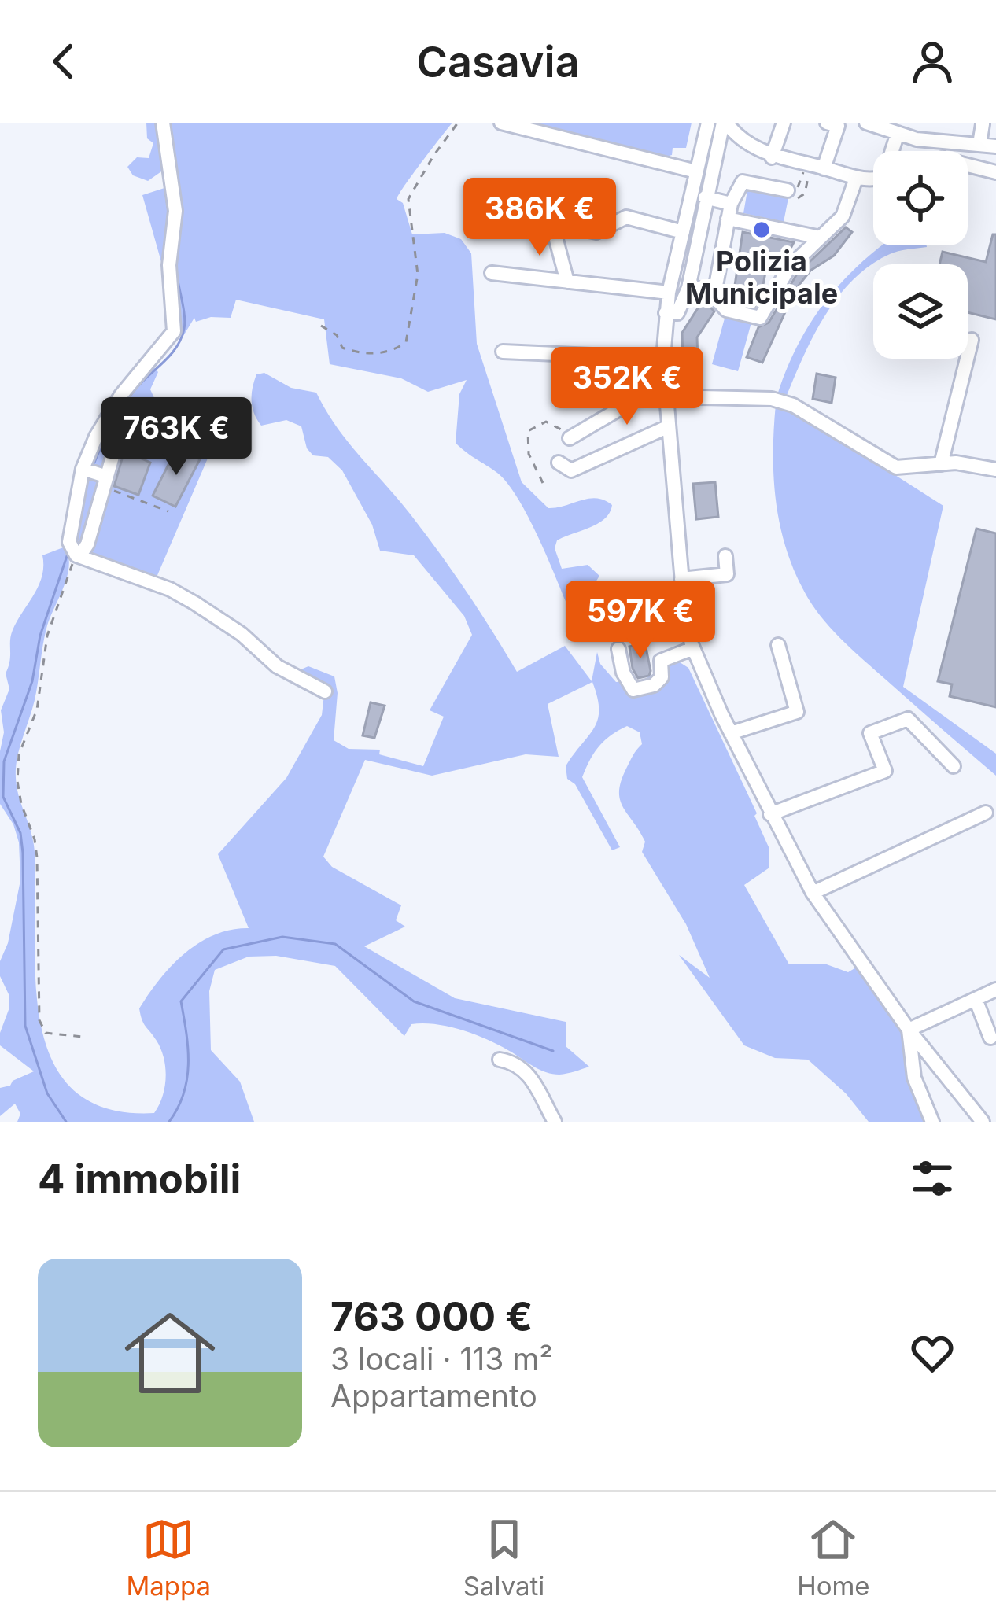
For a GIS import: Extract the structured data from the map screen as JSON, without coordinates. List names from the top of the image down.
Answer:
{
  "places": ["Polizia Municipale"],
  "page": {
    "header": "Casavia",
    "price": [
      "386K €",
      "352K €",
      "763K €",
      "597K €"
    ],
    "heading": "4 immobili",
    "list": [
      {
        "name": "763 000 €",
        "note": "3 locali · 113 m² · Appartamento"
      }
    ],
    "tabs": ["Mappa", "Salvati", "Home"]
  }
}
